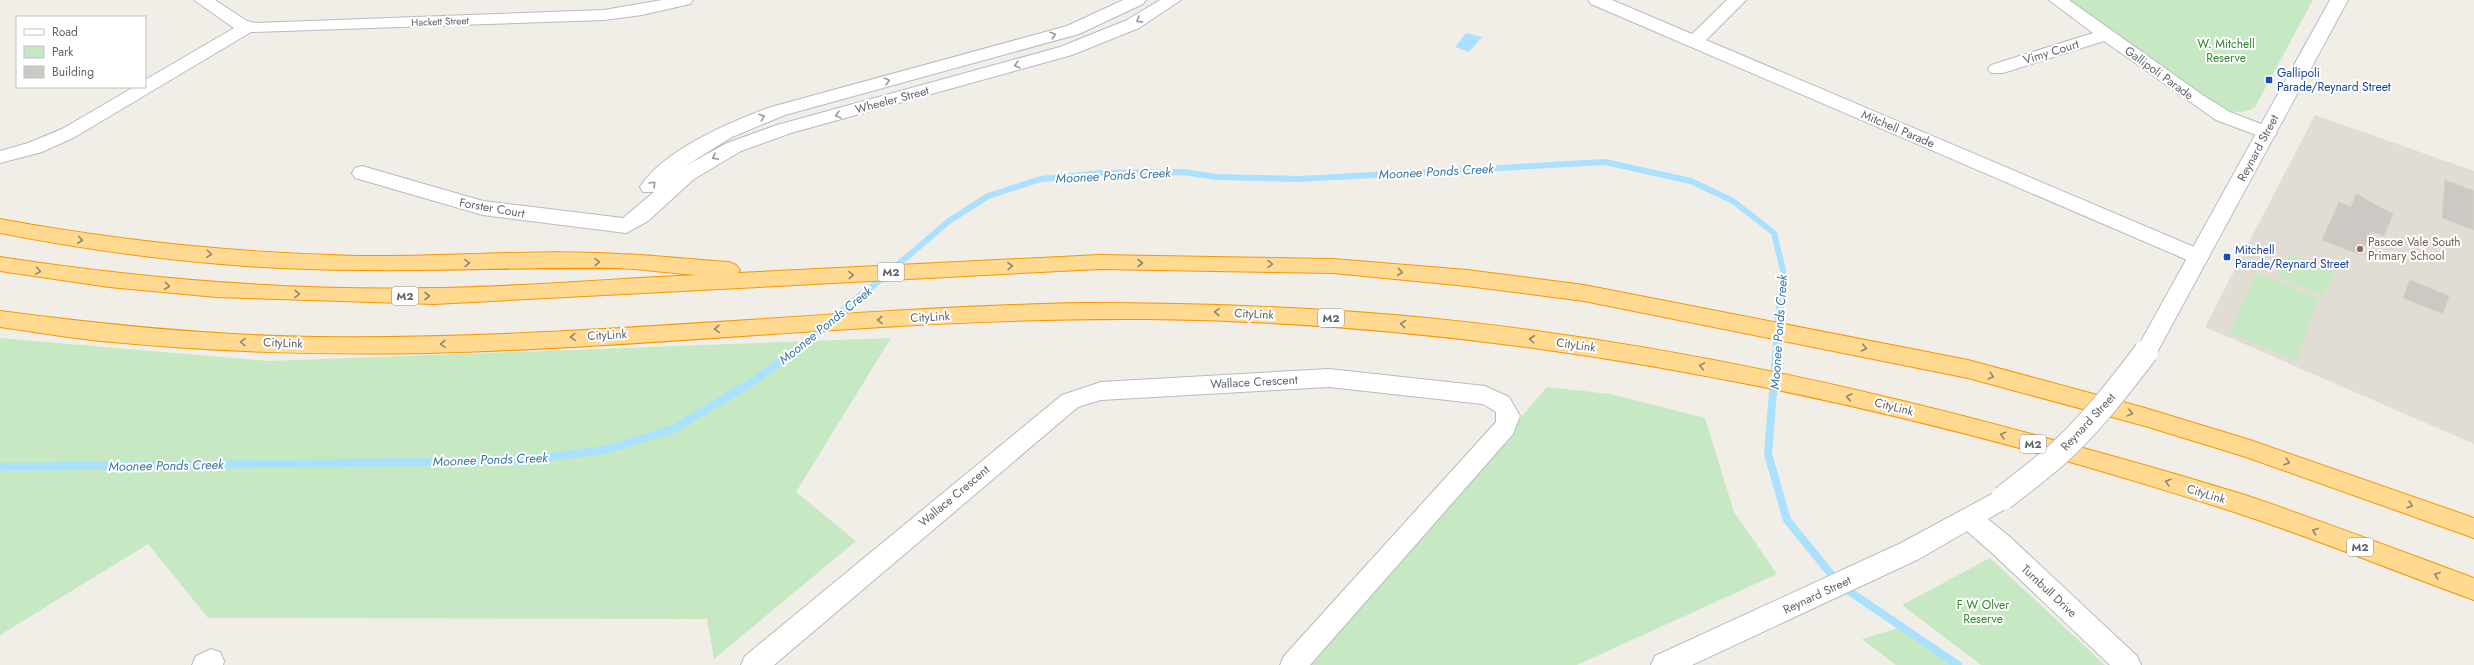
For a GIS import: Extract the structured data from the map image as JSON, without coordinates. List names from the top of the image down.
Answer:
{
  "streets": {
    "highway": ["M2", "CityLink"],
    "street": [
      "Hackett Street",
      "Vimy Court",
      "Gallipoli Parade",
      "Wheeler Street",
      "Mitchell Parade",
      "Reynard Street",
      "Forster Court",
      "Wallace Crescent",
      "Turnbull Drive"
    ]
  },
  "crossings": [
    ["Vimy Court", "Gallipoli Parade"],
    ["Gallipoli Parade", "Reynard Street"],
    ["Wheeler Street", "Forster Court"],
    ["Mitchell Parade", "Reynard Street"],
    ["Reynard Street", "Turnbull Drive"]
  ],
  "water": ["Moonee Ponds Creek"],
  "parks": ["W. Mitchell Reserve", "F W Olver Reserve"],
  "places": {
    "transit": ["Gallipoli Parade/Reynard Street", "Mitchell Parade/Reynard Street"],
    "other": ["Pascoe Vale South Primary School"]
  },
  "legend": ["Road", "Park", "Building"]
}
